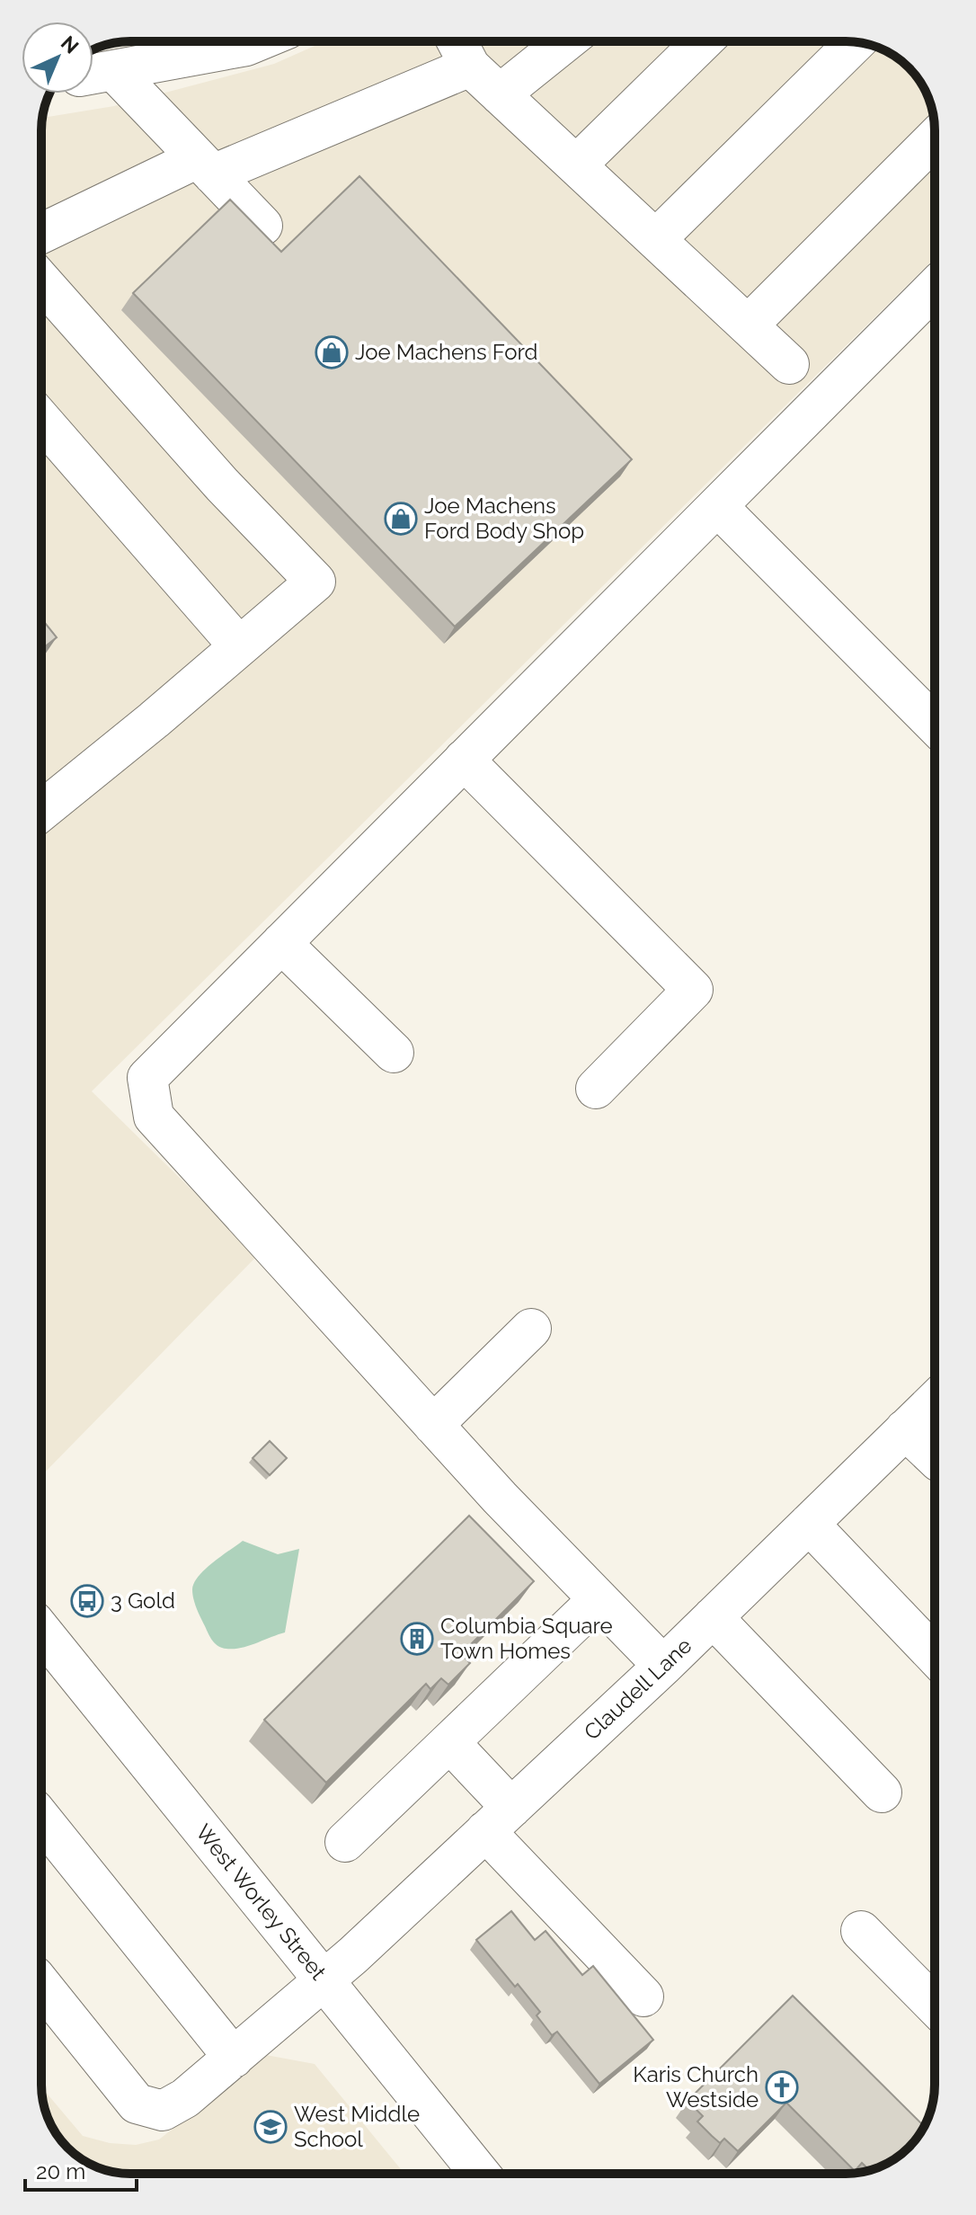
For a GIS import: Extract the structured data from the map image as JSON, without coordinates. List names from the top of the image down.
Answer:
{
  "streets": {
    "street": ["Claudell Lane", "West Worley Street"]
  },
  "crossings": [
    ["Claudell Lane", "West Worley Street"]
  ],
  "places": {
    "shop": ["Joe Machens Ford", "Joe Machens Ford Body Shop"],
    "bus stop": ["3 Gold"],
    "building": ["Columbia Square Town Homes"],
    "church": ["Karis Church Westside"],
    "school or university": ["West Middle School"]
  },
  "scale_bar": "20 m",
  "north": "top right"
}
